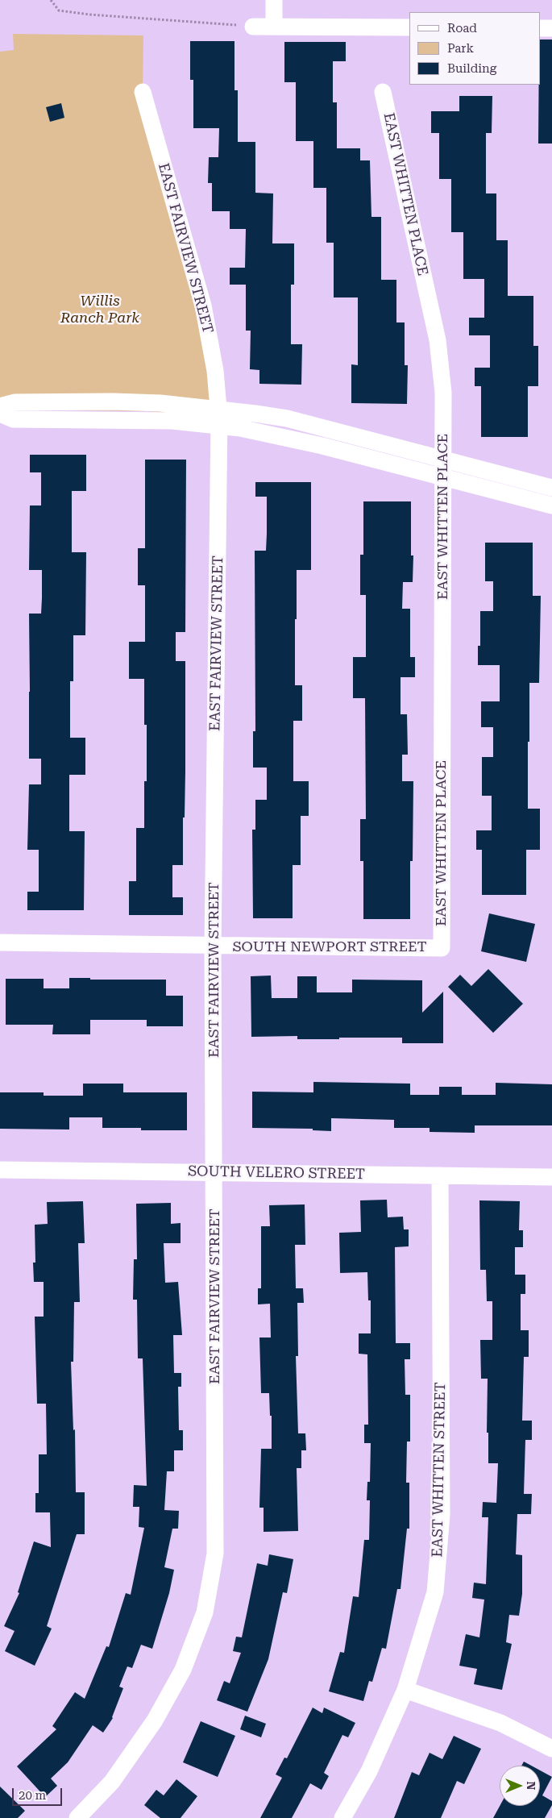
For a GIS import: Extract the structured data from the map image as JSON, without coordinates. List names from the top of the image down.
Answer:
{
  "streets": {
    "street": [
      "EAST WHITTEN PLACE",
      "EAST FAIRVIEW STREET",
      "SOUTH NEWPORT STREET",
      "SOUTH VELERO STREET",
      "EAST WHITTEN STREET"
    ]
  },
  "crossings": [
    ["EAST WHITTEN PLACE", "SOUTH NEWPORT STREET"],
    ["EAST FAIRVIEW STREET", "SOUTH NEWPORT STREET"],
    ["EAST FAIRVIEW STREET", "SOUTH VELERO STREET"],
    ["SOUTH VELERO STREET", "EAST WHITTEN STREET"]
  ],
  "parks": ["Willis Ranch Park"],
  "legend": ["Road", "Park", "Building"],
  "scale_bar": "20 m",
  "north": "right"
}
